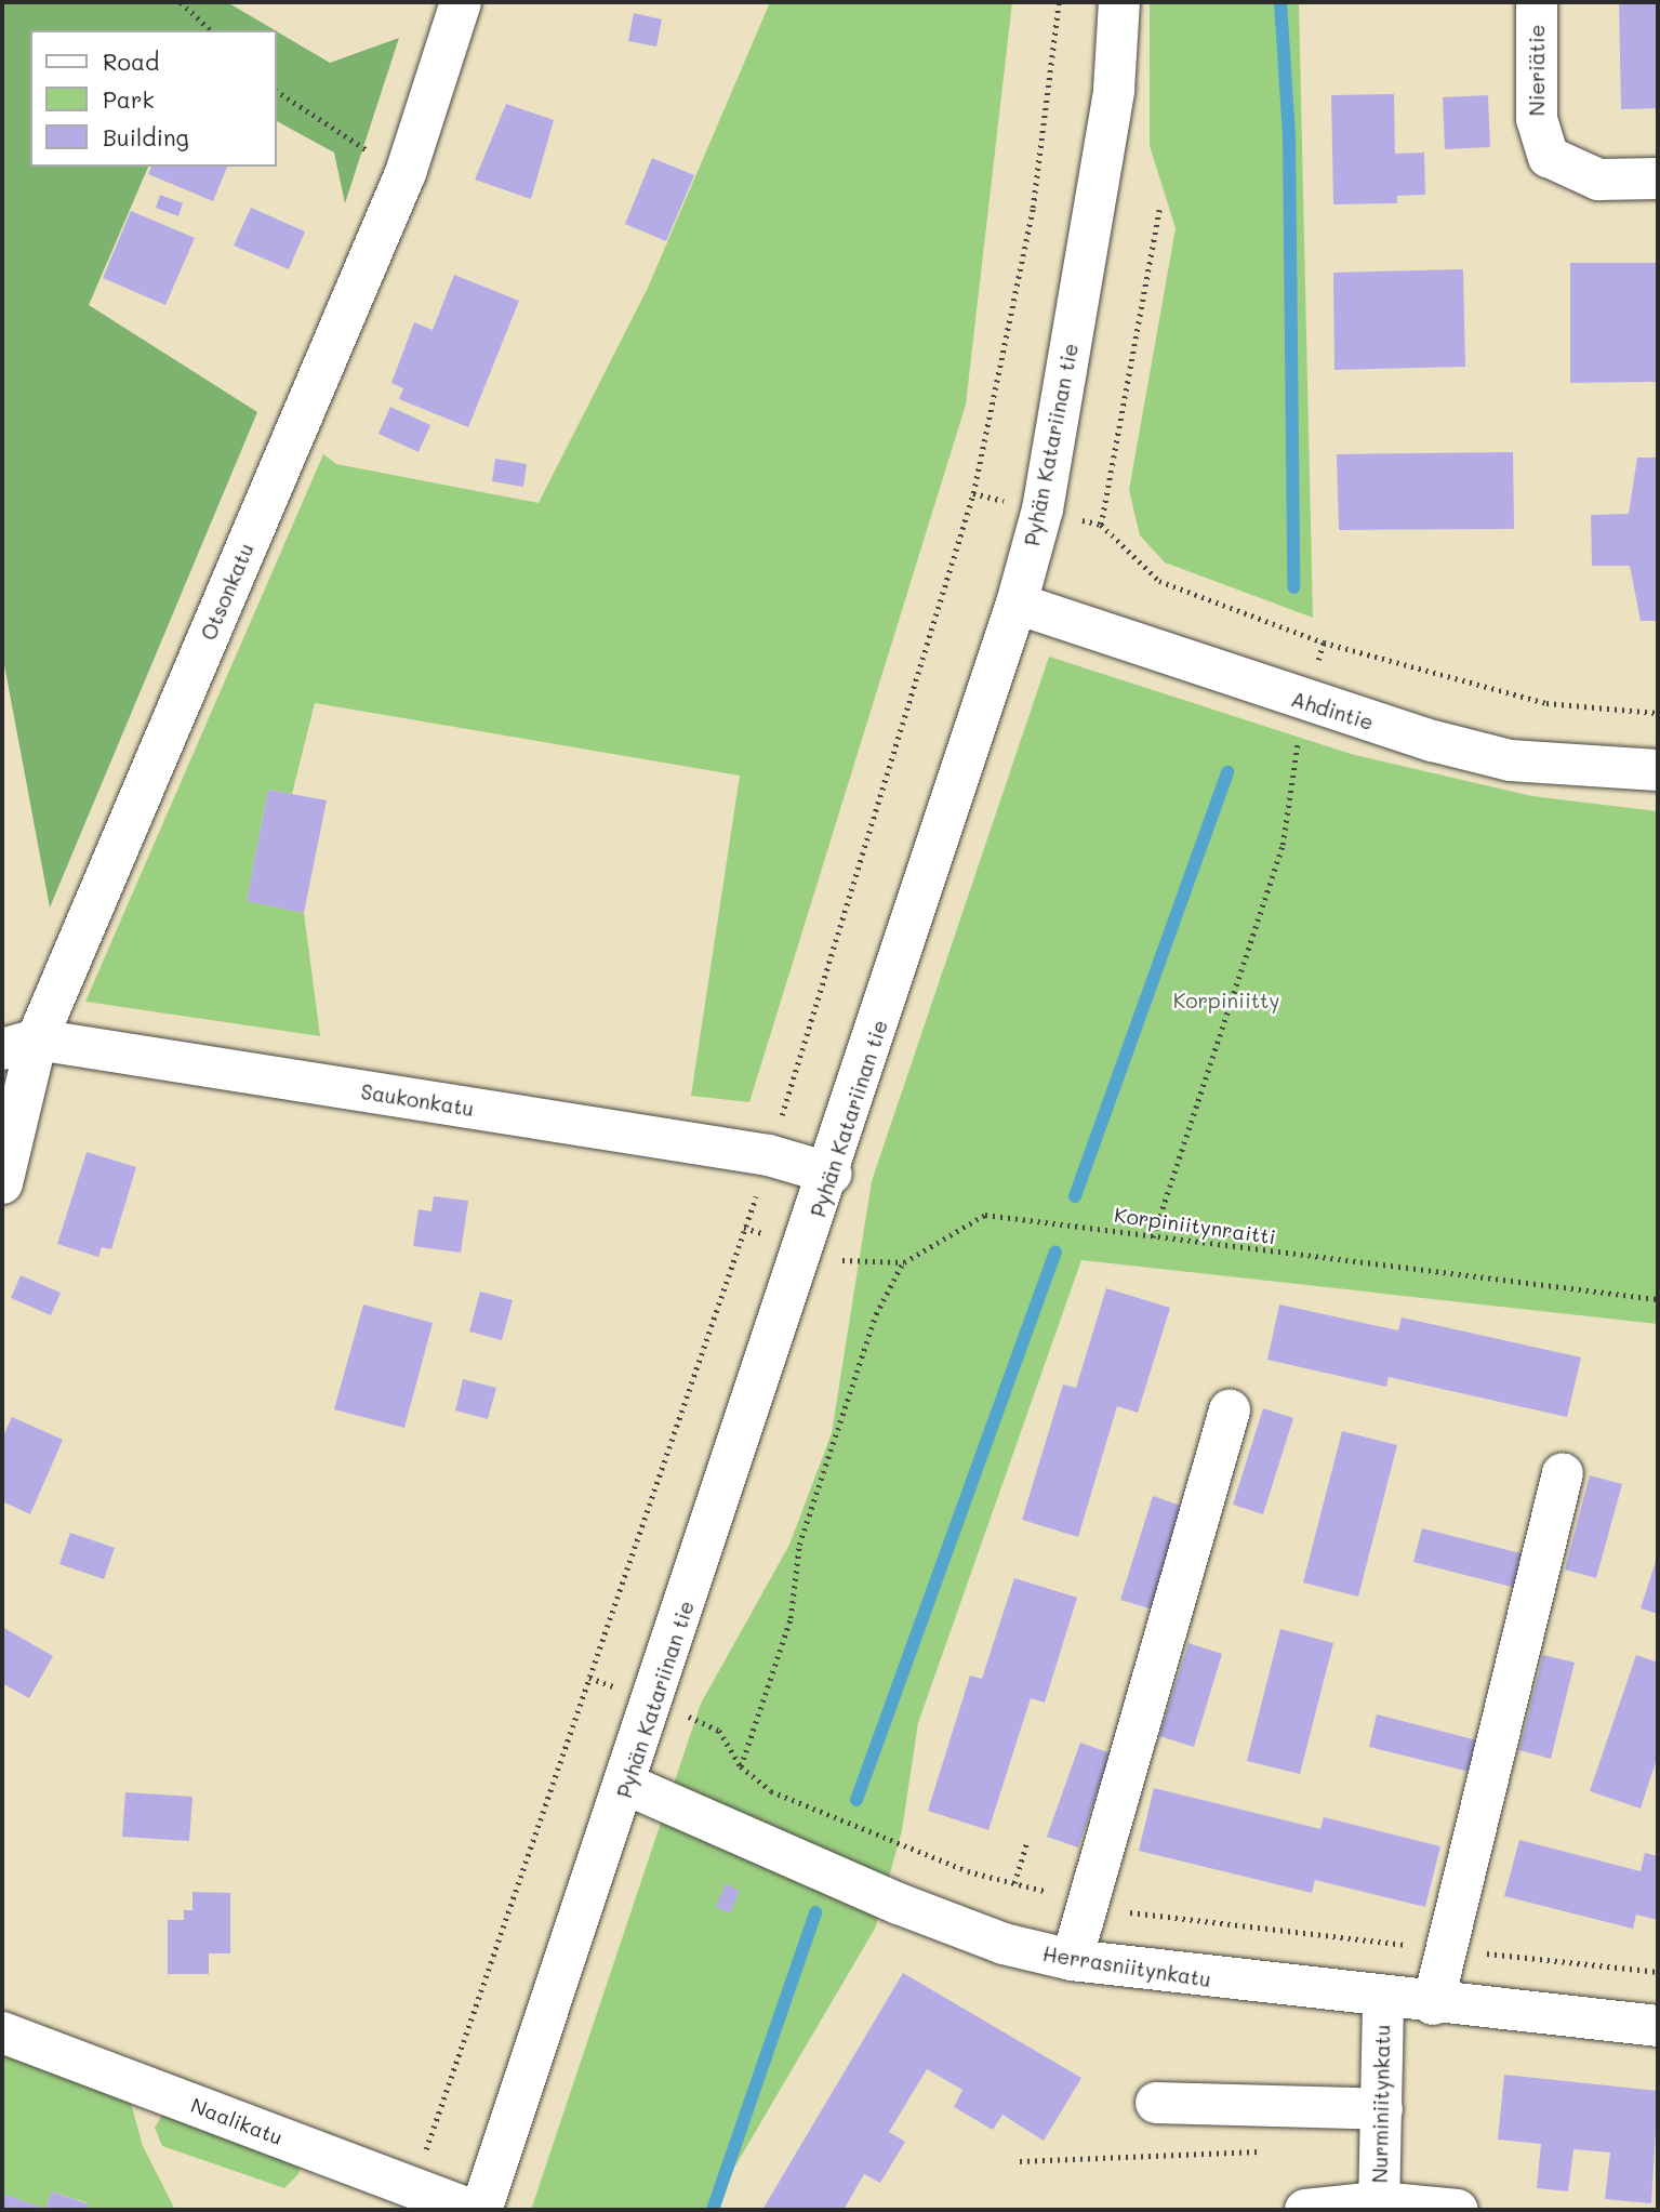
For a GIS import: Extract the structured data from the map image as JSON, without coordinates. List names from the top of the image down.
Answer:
{
  "streets": {
    "street": [
      "Nieriätie",
      "Pyhän Katariinan tie",
      "Otsonkatu",
      "Ahdintie",
      "Saukonkatu",
      "Herrasniitynkatu",
      "Nurminiitynkatu",
      "Naalikatu"
    ],
    "path": ["Korpiniitynraitti"]
  },
  "crossings": [
    ["Pyhän Katariinan tie", "Ahdintie"],
    ["Pyhän Katariinan tie", "Saukonkatu"],
    ["Pyhän Katariinan tie", "Herrasniitynkatu"],
    ["Otsonkatu", "Saukonkatu"],
    ["Herrasniitynkatu", "Nurminiitynkatu"]
  ],
  "parks": ["Korpiniitty"],
  "legend": ["Road", "Park", "Building"]
}
